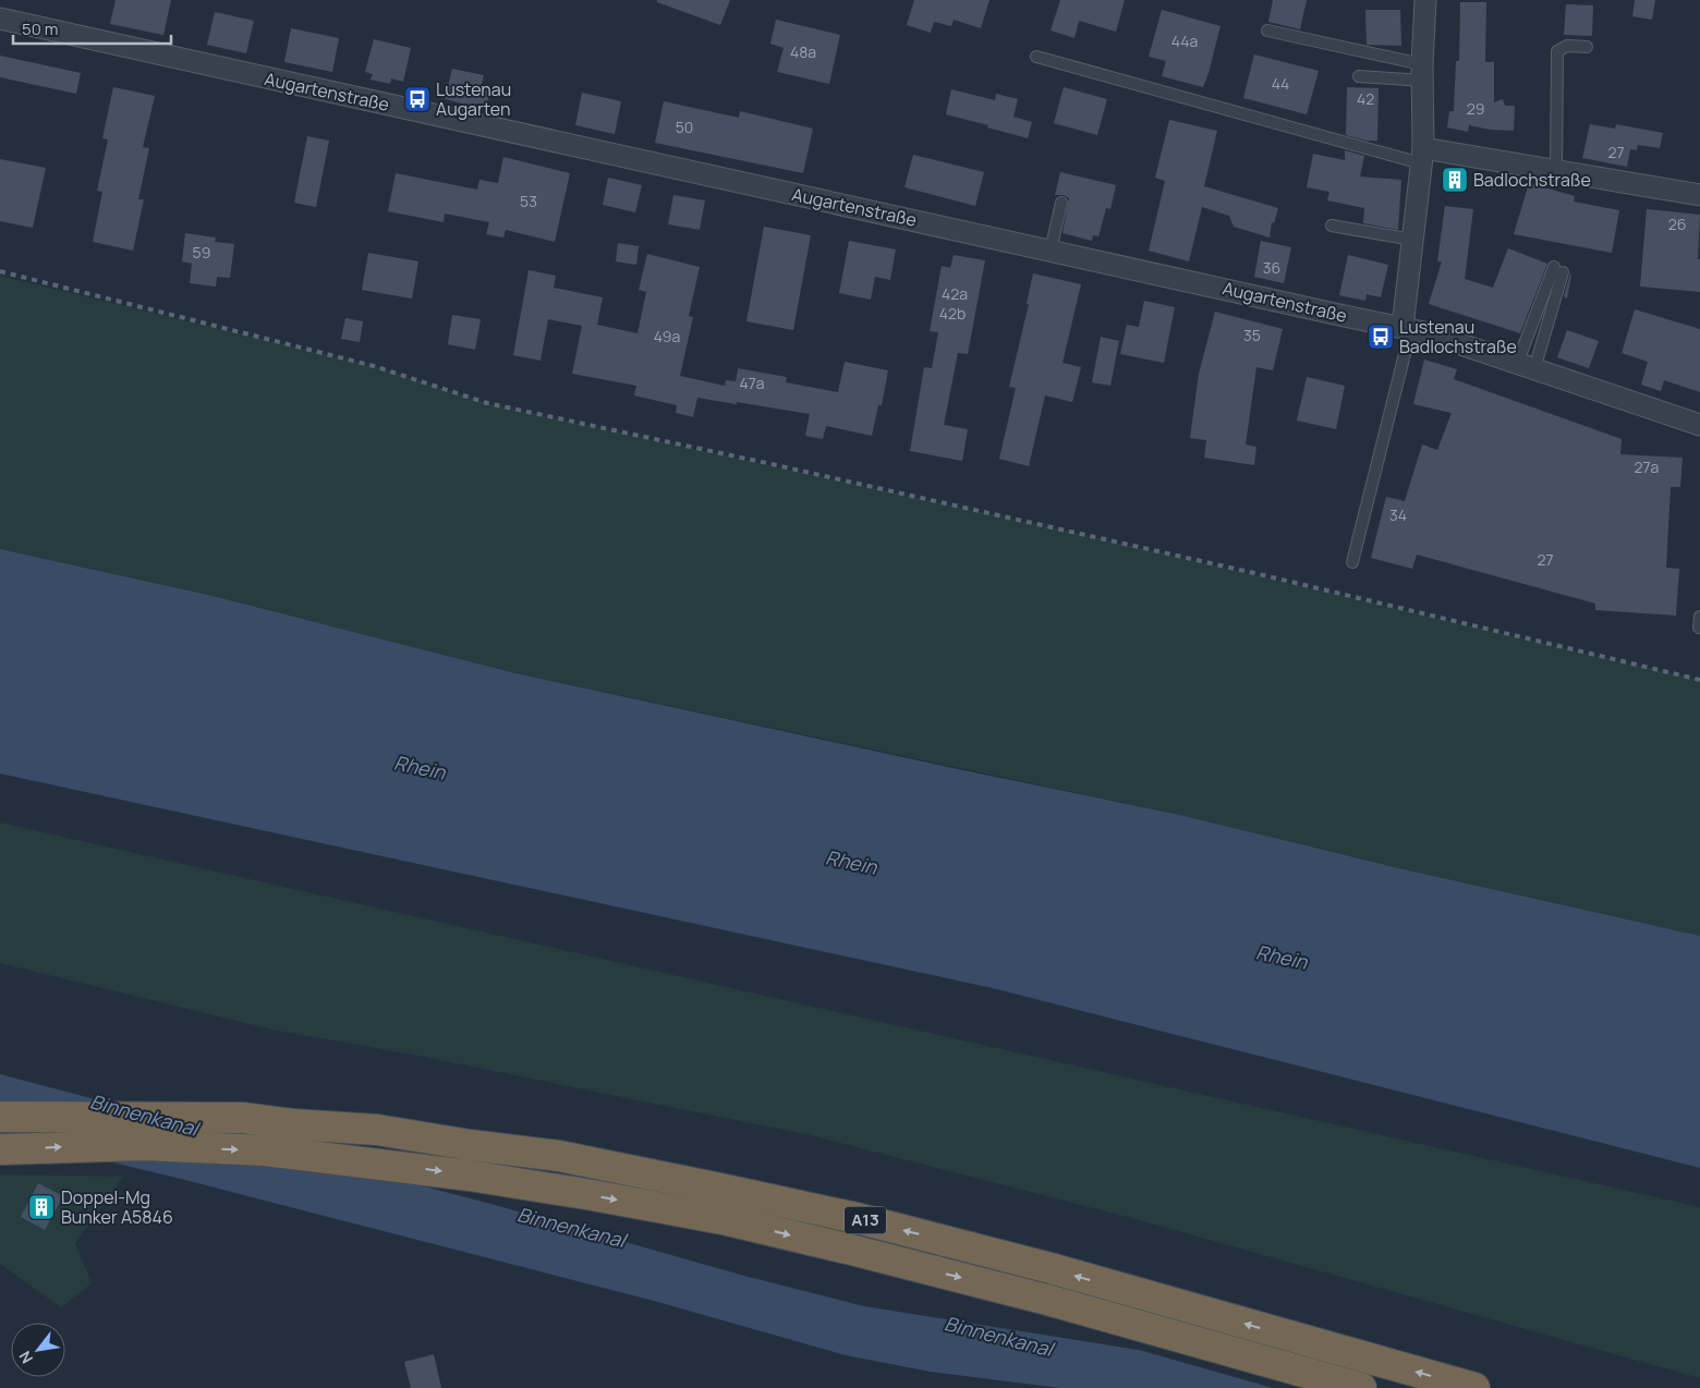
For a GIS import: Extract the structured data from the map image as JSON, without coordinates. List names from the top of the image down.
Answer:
{
  "streets": {
    "highway": ["A13"],
    "street": ["Augartenstraße"]
  },
  "water": ["Rhein", "Binnenkanal"],
  "places": {
    "bus stop": ["Lustenau Augarten", "Lustenau Badlochstraße"],
    "building": ["Badlochstraße", "Doppel-Mg Bunker A5846"]
  },
  "house_numbers": [
    "44a",
    "48a",
    "44",
    "42",
    "29",
    "50",
    "27",
    "53",
    "26",
    "59",
    "36",
    "42a",
    "42b",
    "35",
    "49a",
    "47a",
    "27a",
    "34",
    "27"
  ],
  "scale_bar": "50 m",
  "north": "bottom left"
}
